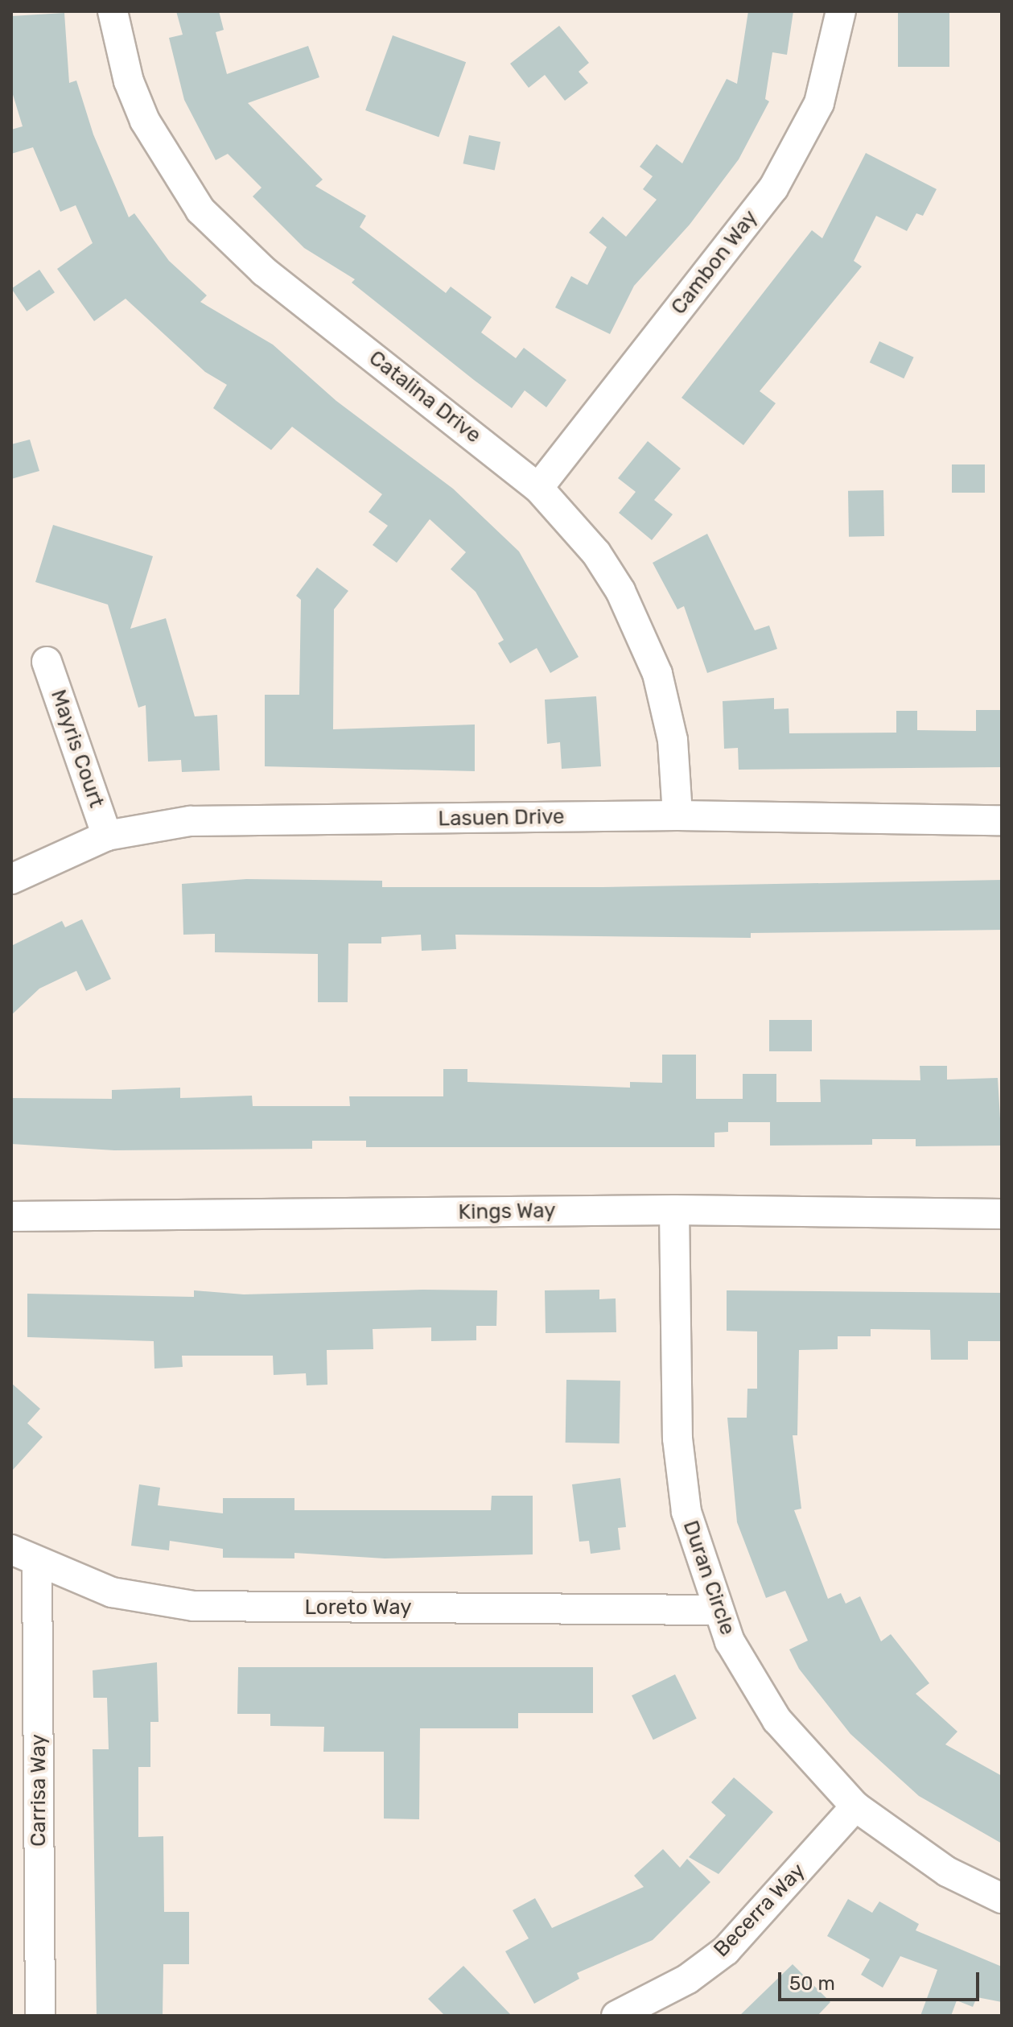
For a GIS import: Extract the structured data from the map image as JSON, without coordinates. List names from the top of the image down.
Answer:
{
  "streets": {
    "street": [
      "Cambon Way",
      "Catalina Drive",
      "Mayris Court",
      "Lasuen Drive",
      "Kings Way",
      "Duran Circle",
      "Loreto Way",
      "Carrisa Way",
      "Becerra Way"
    ]
  },
  "crossings": [
    ["Cambon Way", "Catalina Drive"],
    ["Catalina Drive", "Lasuen Drive"],
    ["Mayris Court", "Lasuen Drive"],
    ["Kings Way", "Duran Circle"],
    ["Duran Circle", "Loreto Way"],
    ["Duran Circle", "Becerra Way"],
    ["Loreto Way", "Carrisa Way"]
  ],
  "scale_bar": "50 m"
}
